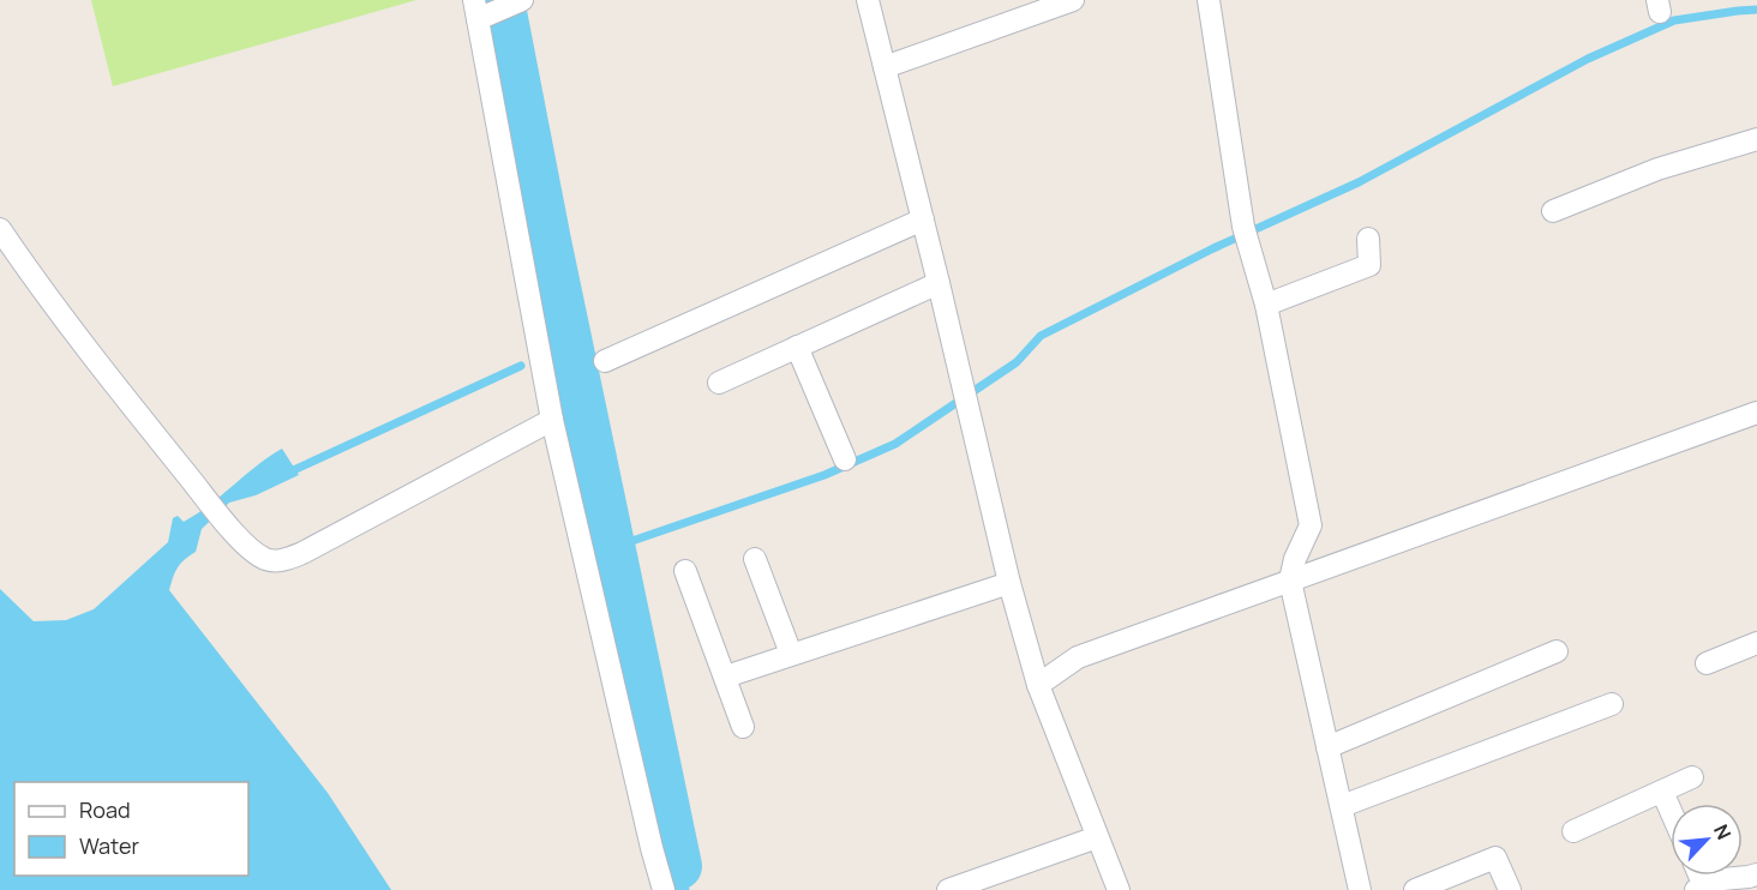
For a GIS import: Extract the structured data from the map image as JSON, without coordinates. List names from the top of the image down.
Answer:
{
  "legend": ["Road", "Water"],
  "north": "top right"
}
